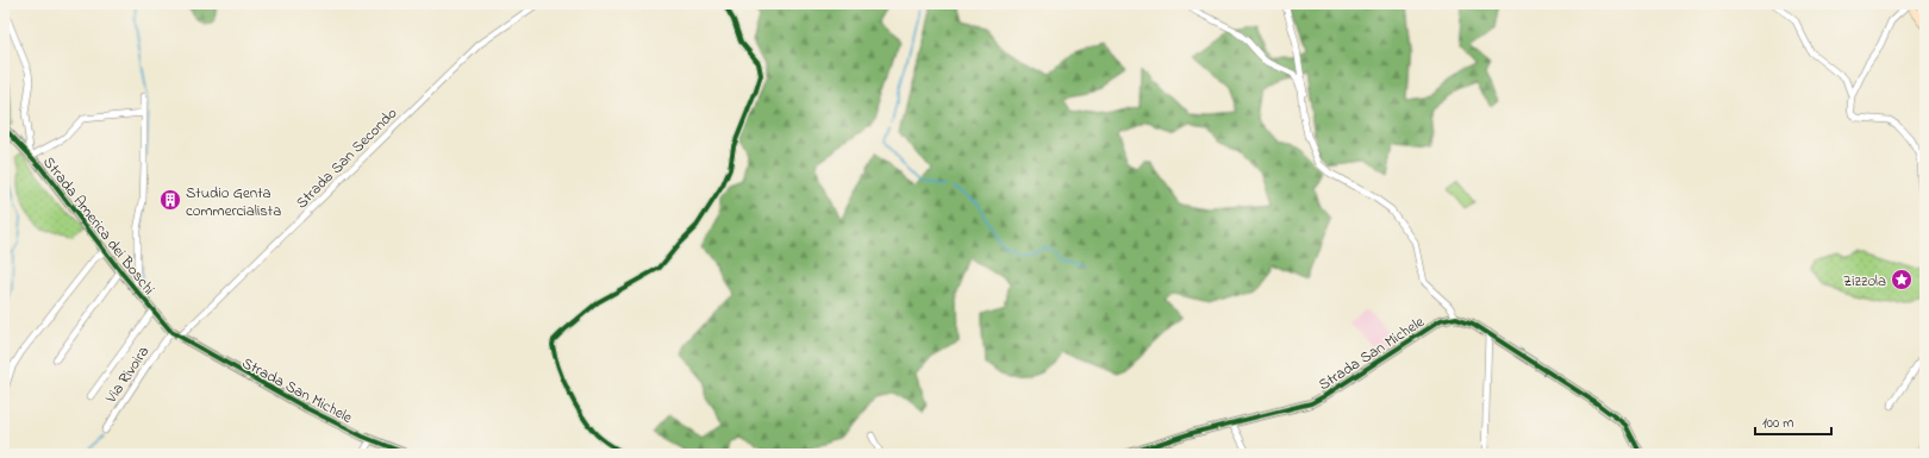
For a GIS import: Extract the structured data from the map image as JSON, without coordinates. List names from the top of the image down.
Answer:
{
  "streets": {
    "street": [
      "Strada San Secondo",
      "Strada America dei Boschi",
      "Strada San Michele",
      "Via Rivoira"
    ]
  },
  "crossings": [
    ["Strada San Secondo", "Strada America dei Boschi"],
    ["Strada San Secondo", "Strada San Michele"],
    ["Strada America dei Boschi", "Strada San Michele"],
    ["Strada America dei Boschi", "Via Rivoira"]
  ],
  "places": {
    "building": ["Studio Genta commercialista"],
    "place": ["Zizzola"]
  },
  "scale_bar": "100 m"
}
